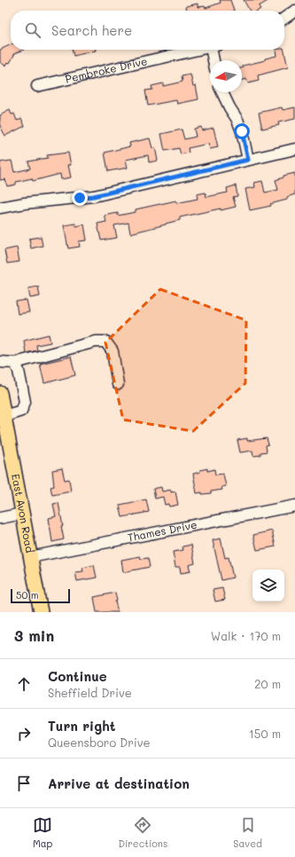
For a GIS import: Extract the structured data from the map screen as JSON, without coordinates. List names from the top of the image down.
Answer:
{
  "streets": {
    "main road": ["East Avon Road"],
    "street": ["Pembroke Drive", "Thames Drive"]
  },
  "crossings": [
    ["East Avon Road", "Thames Drive"]
  ],
  "scale_bar": "50 m",
  "north": "left",
  "page": {
    "search": "Search here",
    "scale": "50 m",
    "heading": ["3 min", "Walk · 170 m"],
    "list": [
      ["Continue", "Sheffield Drive", "20 m"],
      ["Turn right", "Queensboro Drive", "150 m"],
      "Arrive at destination"
    ],
    "nav": ["Map", "Directions", "Saved"]
  }
}
